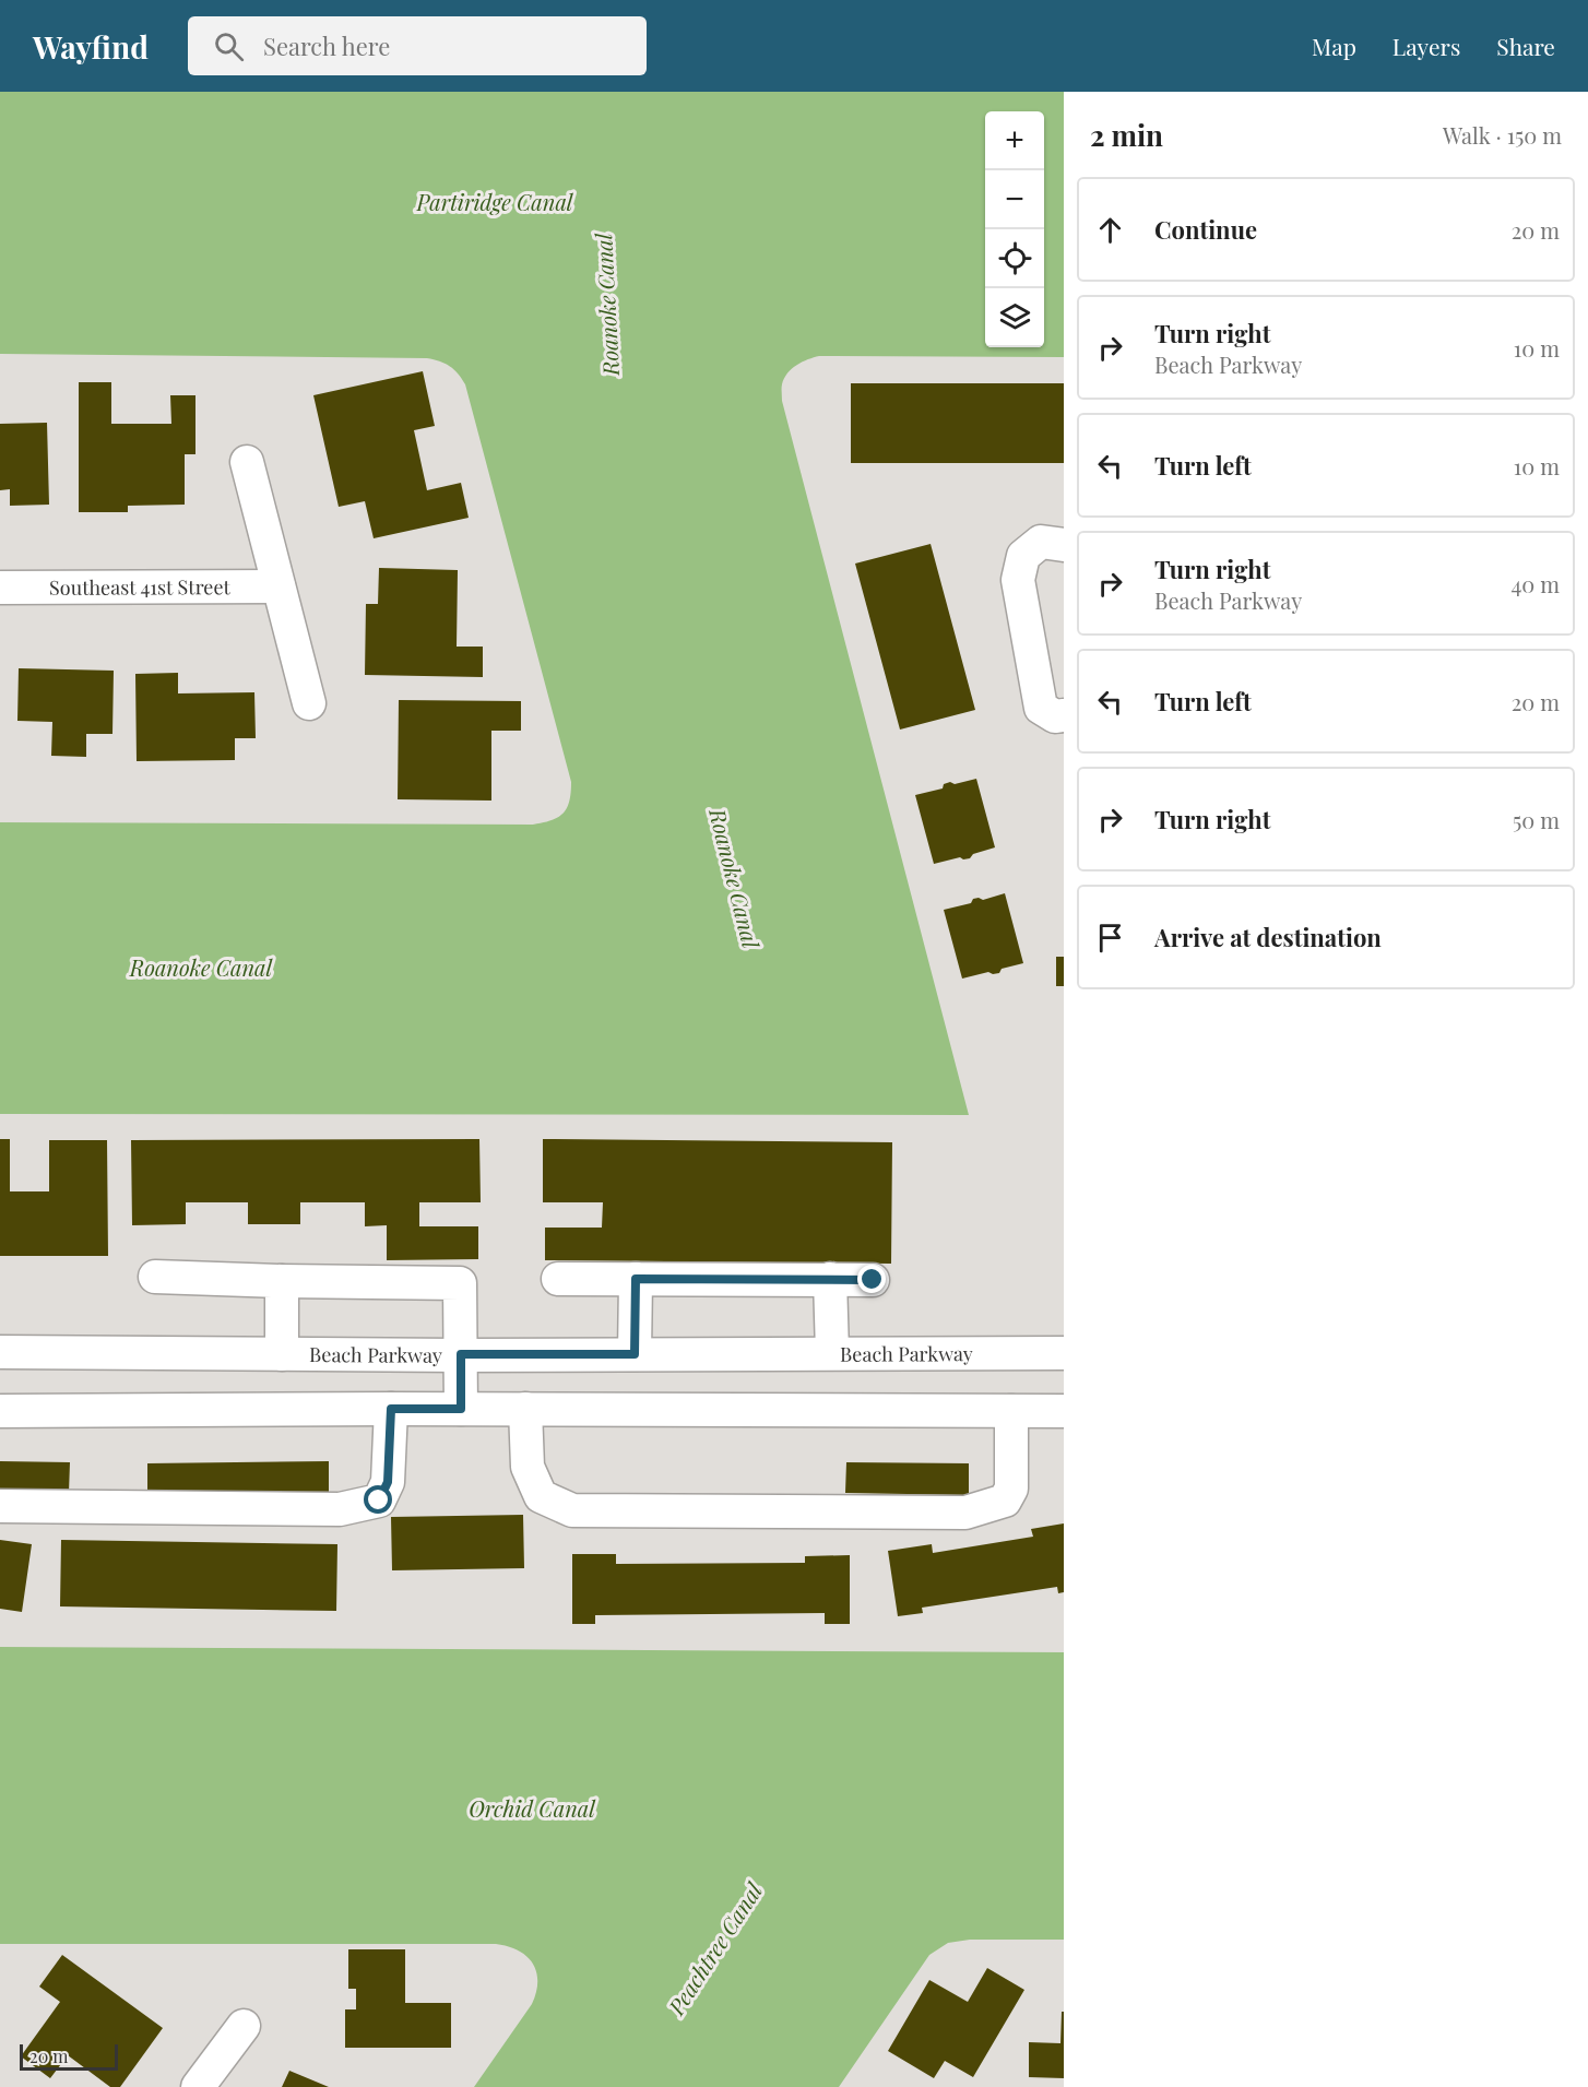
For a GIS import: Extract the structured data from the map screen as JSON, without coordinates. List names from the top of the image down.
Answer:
{
  "streets": {
    "street": ["Southeast 41st Street", "Beach Parkway"]
  },
  "water": [
    "Partiridge Canal",
    "Roanoke Canal",
    "Orchid Canal",
    "Peachtree Canal"
  ],
  "scale_bar": "20 m",
  "page": {
    "header": "Wayfind",
    "search": "Search here",
    "nav": ["Map", "Layers", "Share"],
    "heading": ["2 min", "Walk · 150 m"],
    "map_buttons": ["+", "−"],
    "list": [
      ["Continue", "20 m"],
      ["Turn right", "Beach Parkway", "10 m"],
      ["Turn left", "10 m"],
      ["Turn right", "Beach Parkway", "40 m"],
      ["Turn left", "20 m"],
      ["Turn right", "50 m"],
      "Arrive at destination"
    ],
    "scale": "20 m"
  }
}
